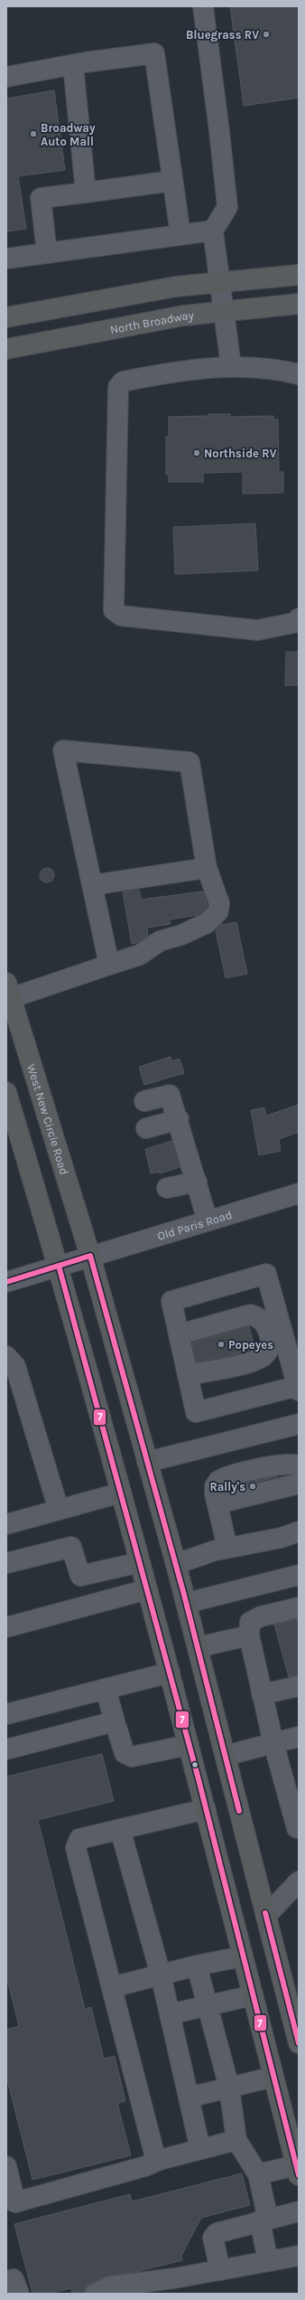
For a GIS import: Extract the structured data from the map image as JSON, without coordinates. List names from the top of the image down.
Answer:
{
  "streets": {
    "highway": ["North Broadway", "West New Circle Road"],
    "street": ["Old Paris Road"]
  },
  "crossings": [
    ["West New Circle Road", "Old Paris Road"]
  ],
  "places": [
    "Bluegrass RV",
    "Broadway Auto Mall",
    "Northside RV",
    "Popeyes",
    "Rally's"
  ],
  "lines": ["transit line 7"]
}
